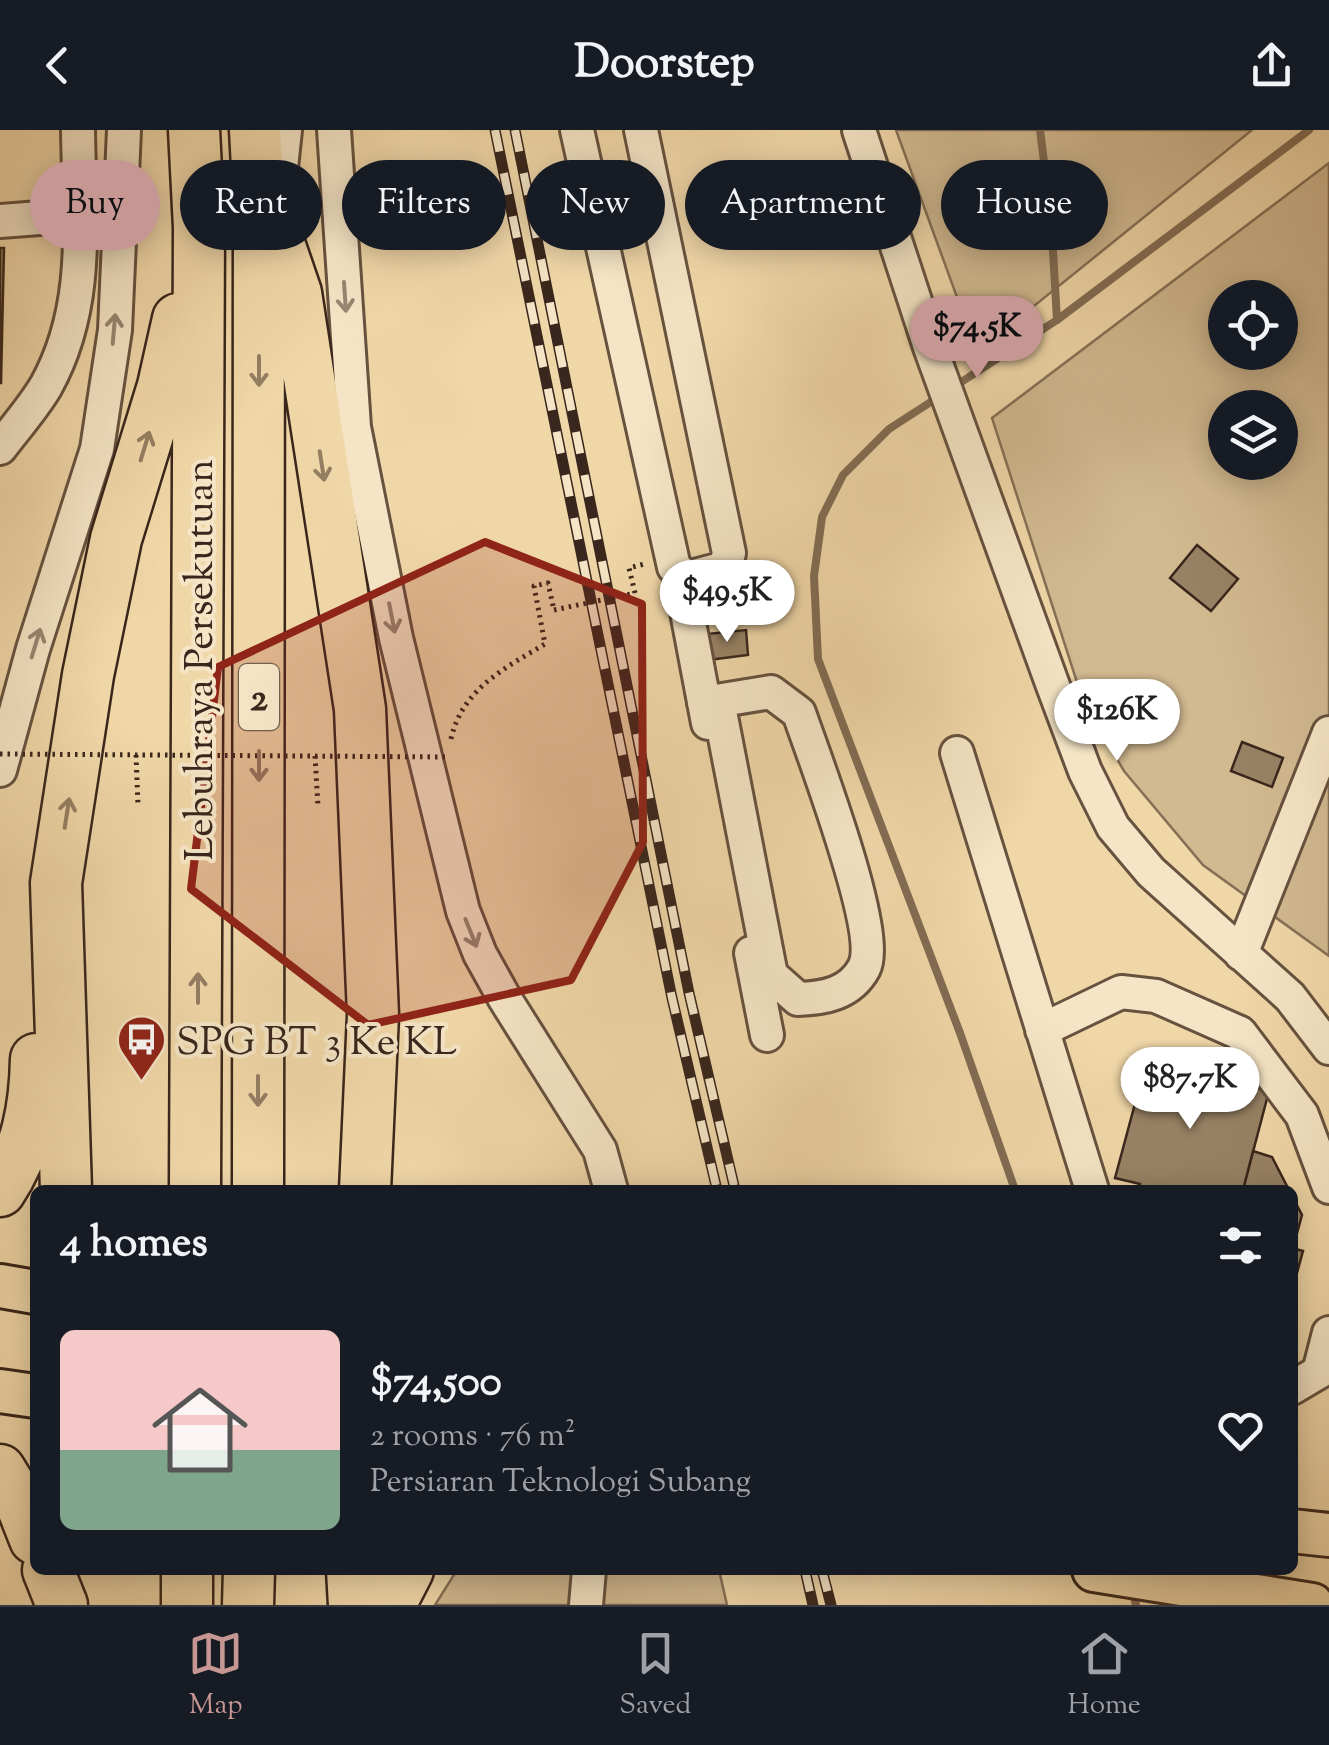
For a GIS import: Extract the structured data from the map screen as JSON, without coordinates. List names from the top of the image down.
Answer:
{
  "streets": {
    "highway": ["Lebuhraya Persekutuan", "2"]
  },
  "places": {
    "bus stop": ["SPG BT 3 Ke KL"]
  },
  "page": {
    "header": "Doorstep",
    "chip": [
      "Buy",
      "Rent",
      "Filters",
      "New",
      "Apartment",
      "House"
    ],
    "price": [
      "$74.5K",
      "$49.5K",
      "$126K",
      "$87.7K"
    ],
    "heading": "4 homes",
    "list": [
      {
        "name": "$74,500",
        "note": "2 rooms · 76 m² · Persiaran Teknologi Subang"
      }
    ],
    "tabs": ["Map", "Saved", "Home"]
  }
}
